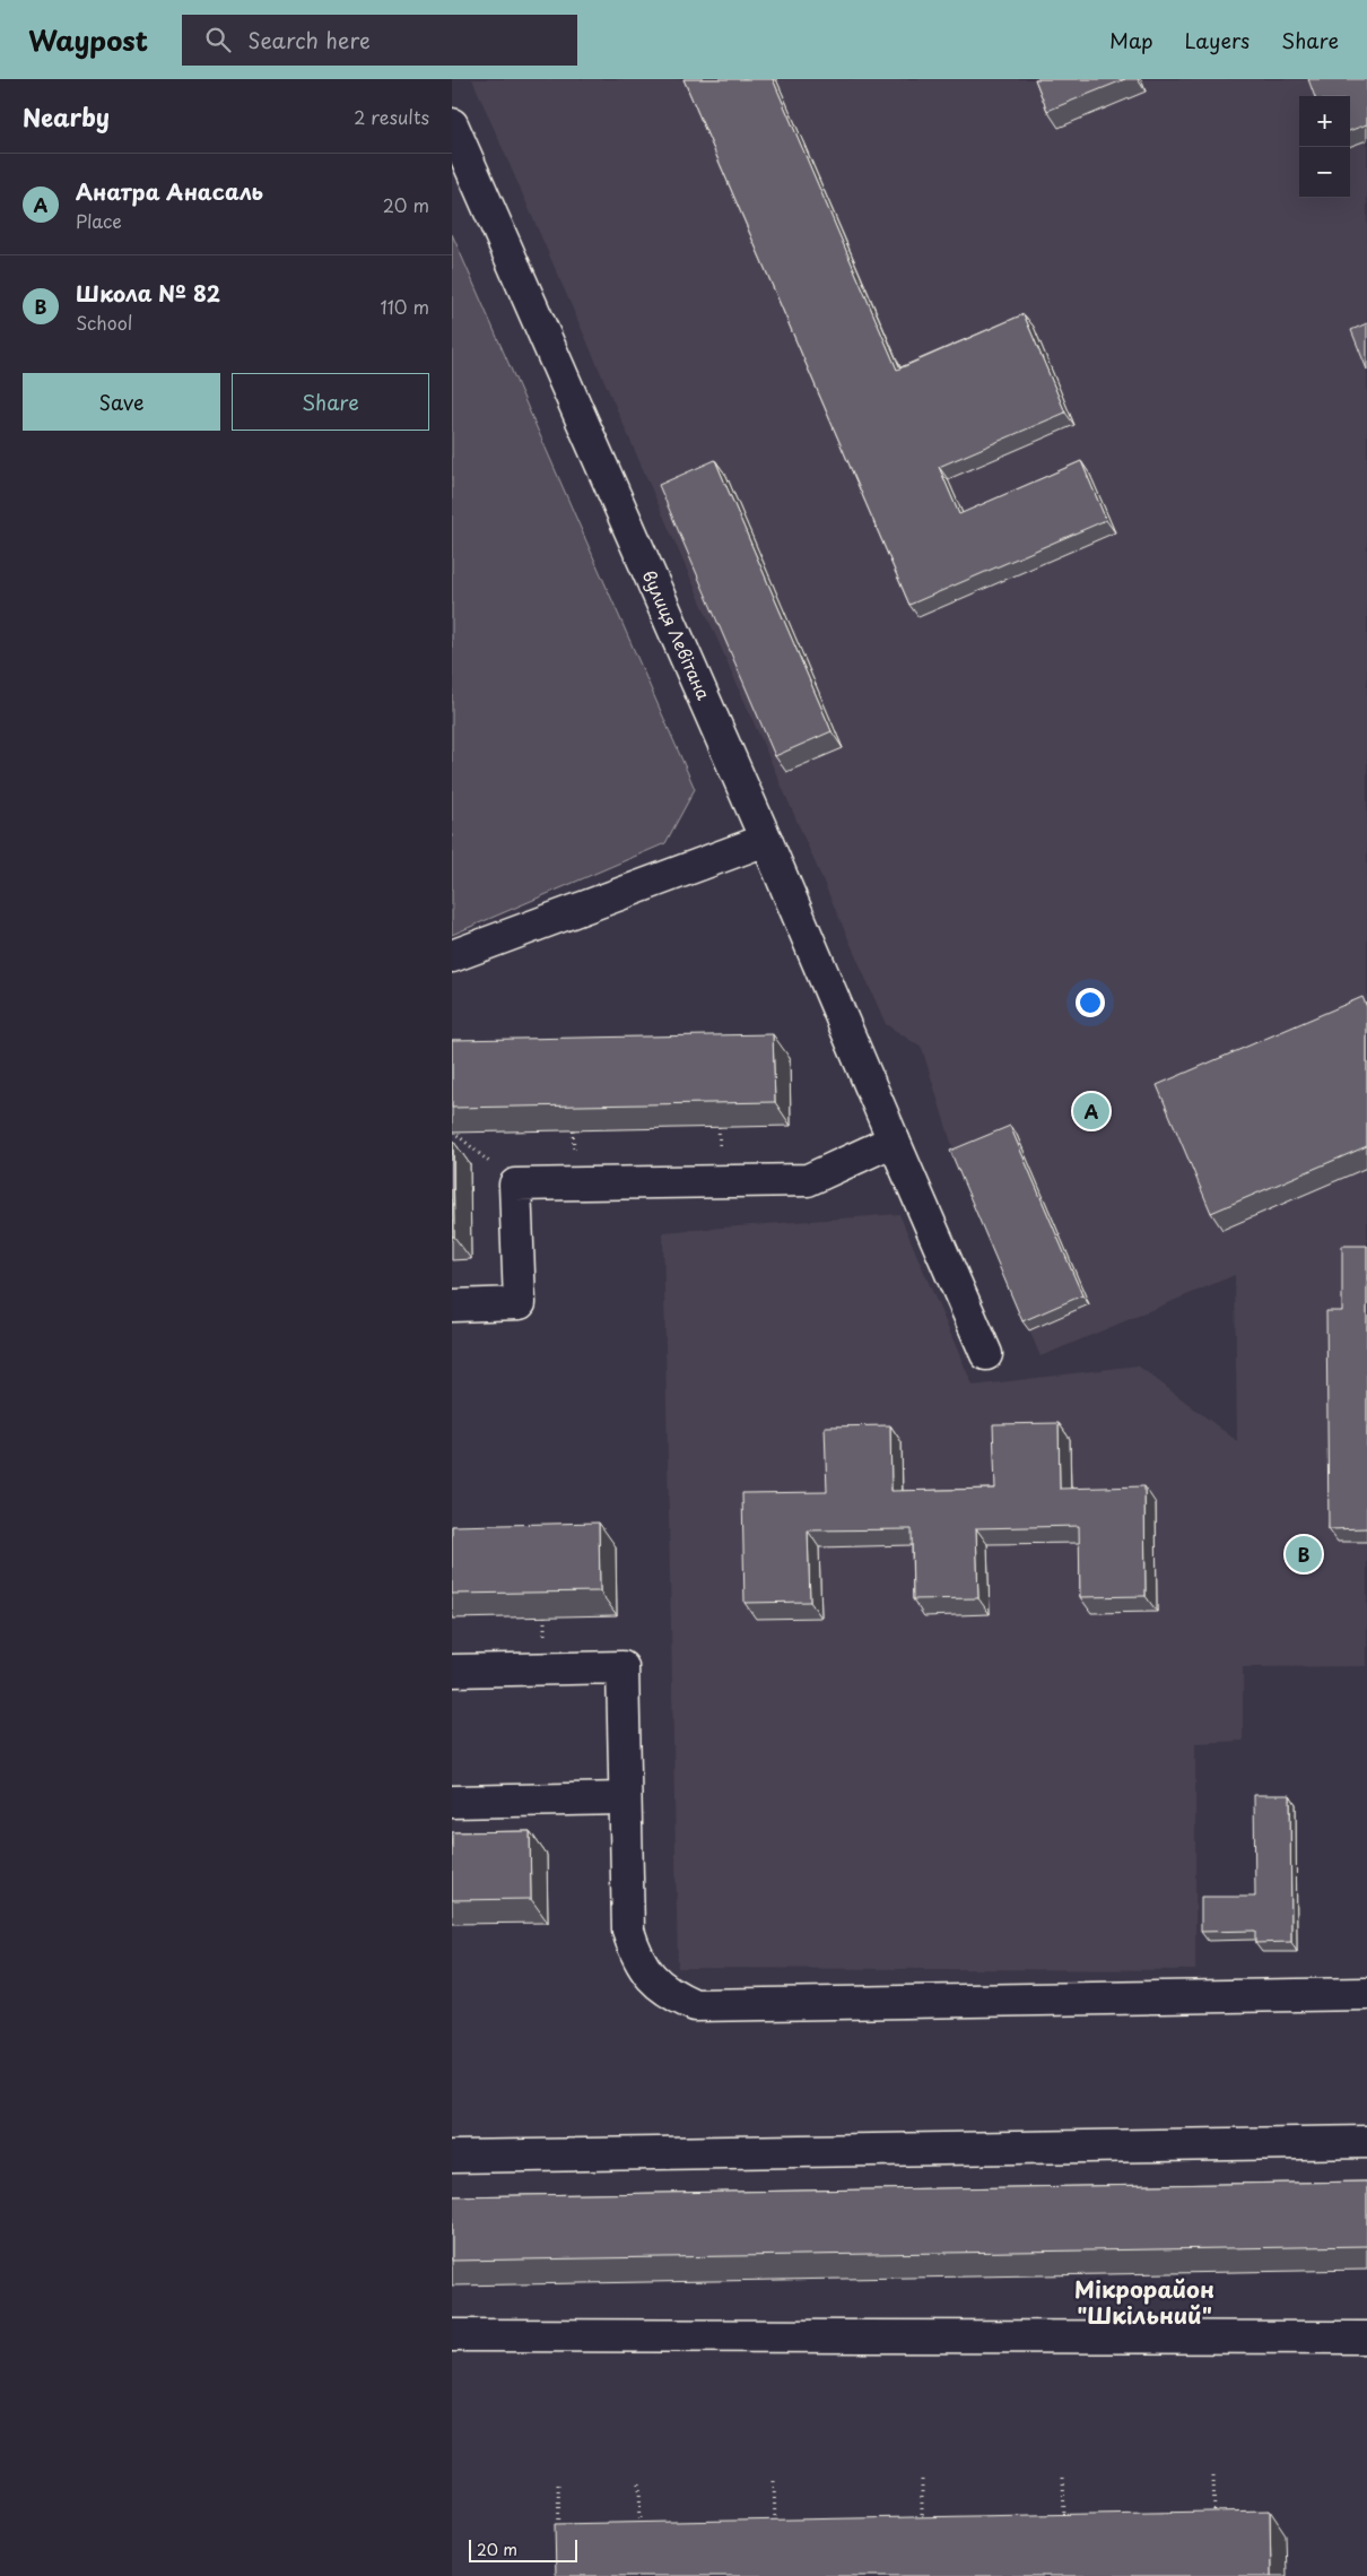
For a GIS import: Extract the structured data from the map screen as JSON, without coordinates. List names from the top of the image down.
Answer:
{
  "streets": {
    "street": ["вулиця Левітана"]
  },
  "districts": ["Мікрорайон \"Шкільний\""],
  "scale_bar": "20 m",
  "page": {
    "header": "Waypost",
    "search": "Search here",
    "nav": ["Map", "Layers", "Share"],
    "heading": ["Nearby", "2 results"],
    "map_buttons": ["+", "−"],
    "list": [
      {
        "mark": "A",
        "name": "Анатра Анасаль",
        "note": "Place",
        "value": "20 m"
      },
      {
        "mark": "B",
        "name": "Школа № 82",
        "note": "School",
        "value": "110 m"
      }
    ],
    "buttons": ["Save", "Share"],
    "pins": ["A", "B"],
    "scale": "20 m"
  }
}
